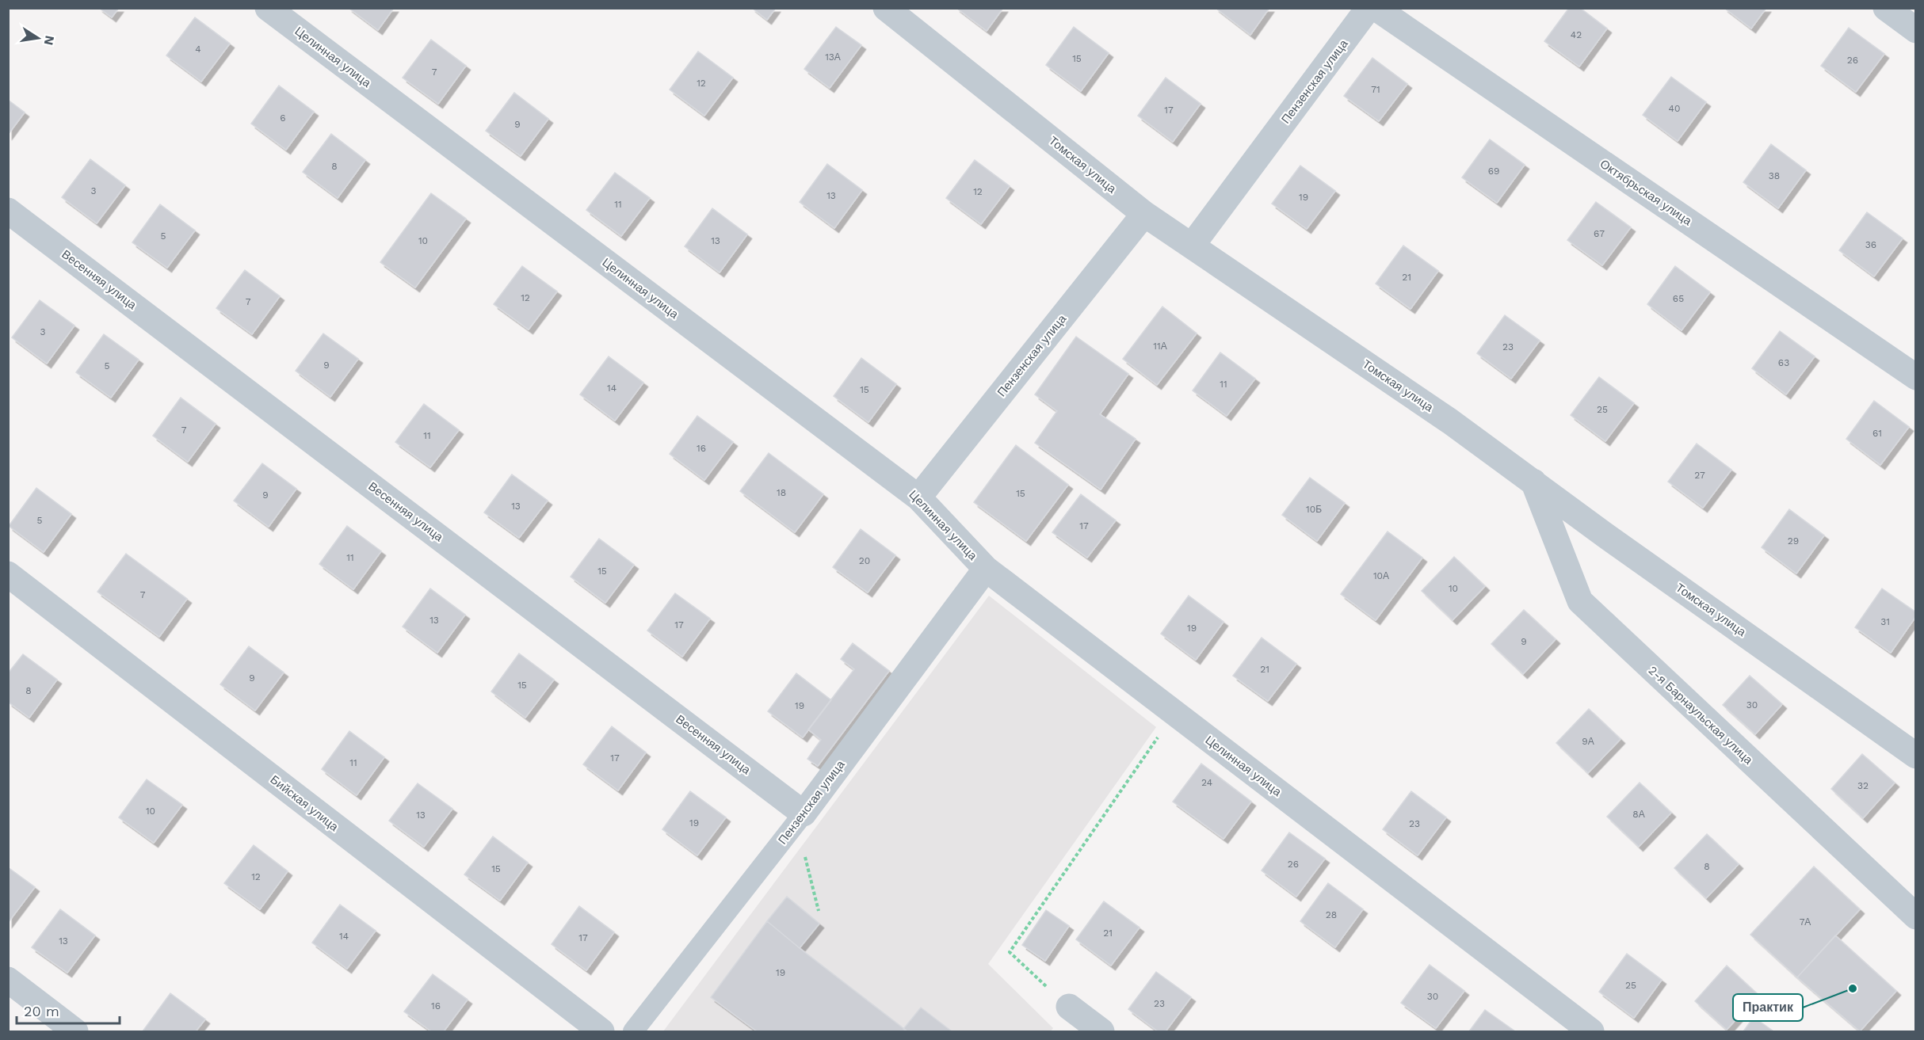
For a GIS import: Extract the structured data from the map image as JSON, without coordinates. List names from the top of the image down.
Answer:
{
  "streets": {
    "street": [
      "Целинная улица",
      "Пензенская улица",
      "Томская улица",
      "Октябрьская улица",
      "Весенняя улица",
      "2-я Барнаульская улица",
      "Бийская улица"
    ]
  },
  "crossings": [
    ["Целинная улица", "Пензенская улица"],
    ["Пензенская улица", "Томская улица"],
    ["Пензенская улица", "Весенняя улица"],
    ["Томская улица", "2-я Барнаульская улица"]
  ],
  "places": ["Практик"],
  "house_numbers": [
    "42",
    "4",
    "13А",
    "15",
    "26",
    "7",
    "12",
    "71",
    "40",
    "17",
    "6",
    "9",
    "8",
    "69",
    "38",
    "3",
    "12",
    "13",
    "19",
    "11",
    "67",
    "5",
    "10",
    "13",
    "36",
    "21",
    "12",
    "65",
    "7",
    "3",
    "11А",
    "23",
    "63",
    "9",
    "5",
    "11",
    "14",
    "15",
    "25",
    "7",
    "61",
    "11",
    "16",
    "27",
    "18",
    "15",
    "9",
    "13",
    "10Б",
    "5",
    "17",
    "29",
    "11",
    "20",
    "15",
    "10А",
    "10",
    "7",
    "13",
    "31",
    "17",
    "19",
    "9",
    "21",
    "9",
    "15",
    "8",
    "30",
    "19",
    "9А",
    "17",
    "11",
    "24",
    "32",
    "10",
    "8А",
    "13",
    "19",
    "23",
    "26",
    "8",
    "15",
    "12",
    "28",
    "7А",
    "21",
    "14",
    "17",
    "13",
    "19",
    "25",
    "30",
    "23",
    "16"
  ],
  "scale_bar": "20 m",
  "north": "right"
}
